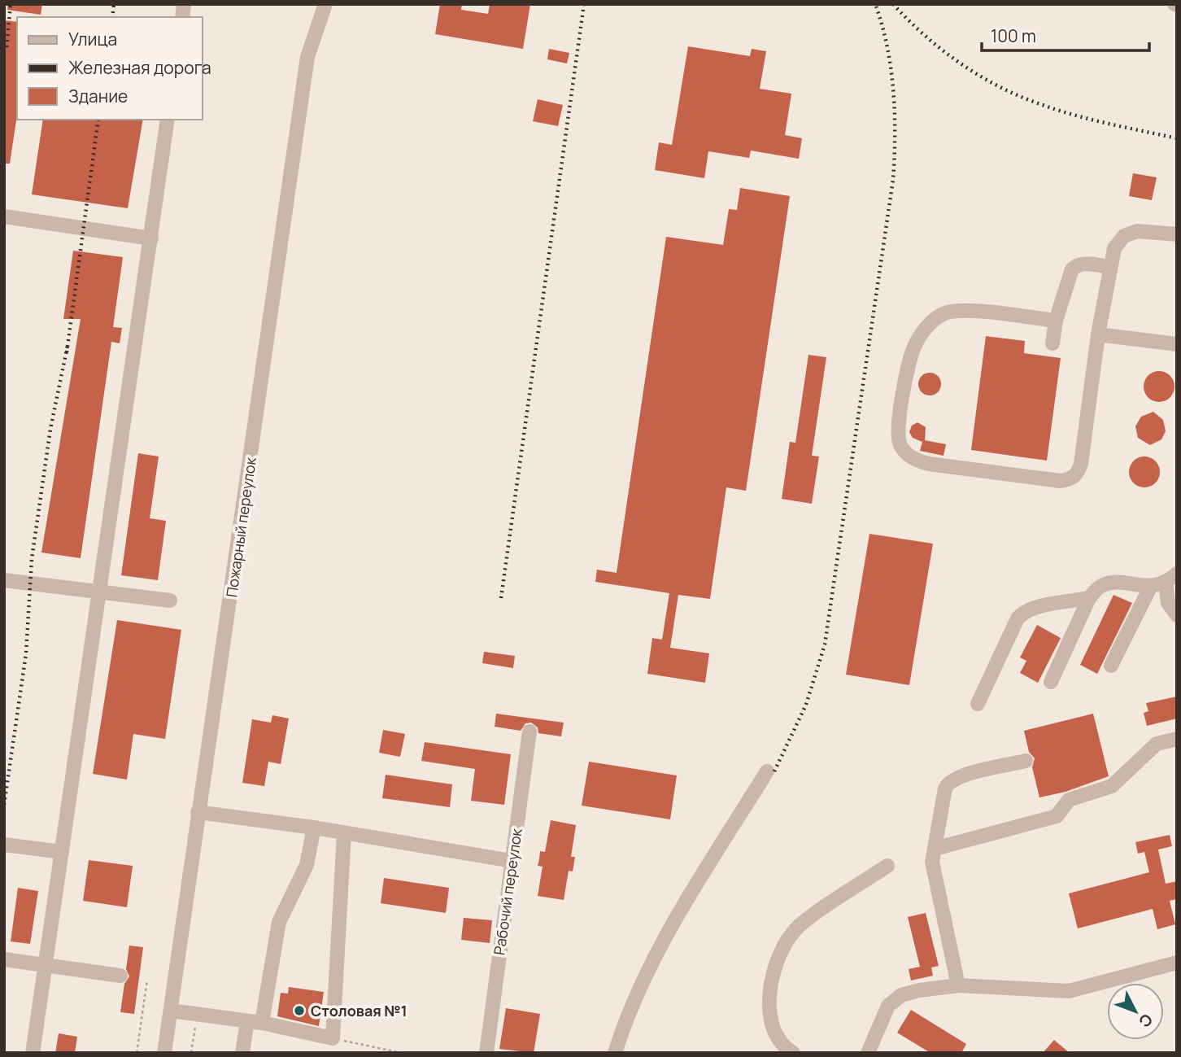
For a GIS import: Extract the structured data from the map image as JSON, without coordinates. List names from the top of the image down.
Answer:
{
  "streets": {
    "street": ["Пожарный переулок", "Рабочий переулок"]
  },
  "places": ["Столовая №1"],
  "legend": ["Улица", "Железная дорога", "Здание"],
  "scale_bar": "100 m",
  "north": "bottom right"
}
